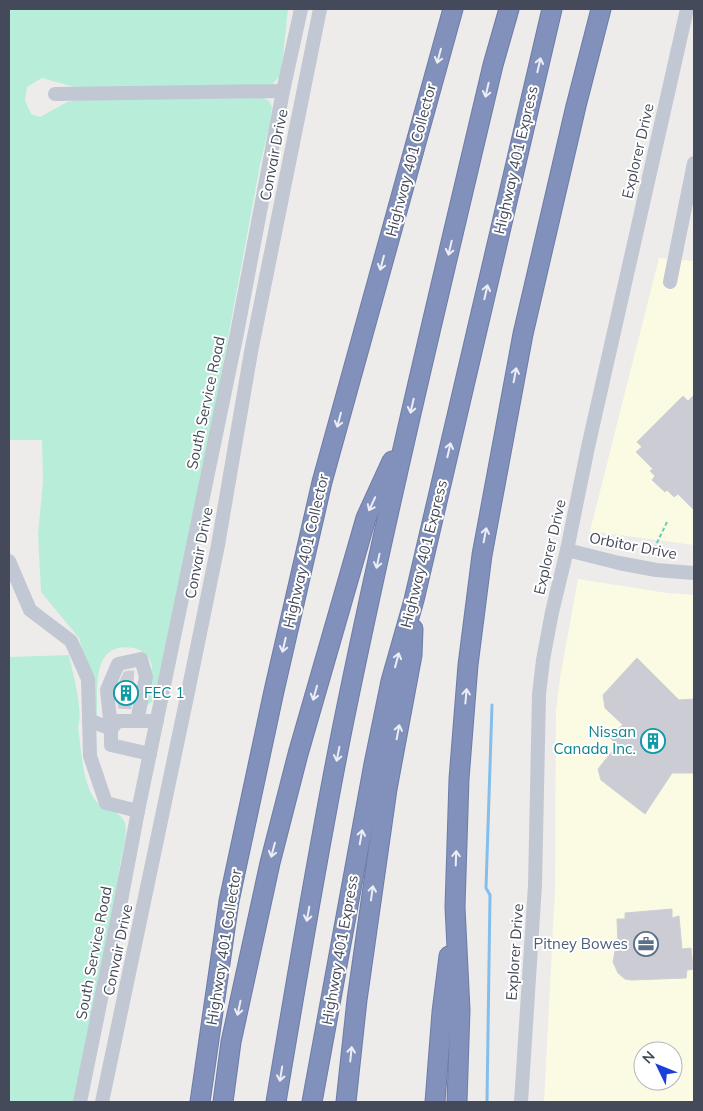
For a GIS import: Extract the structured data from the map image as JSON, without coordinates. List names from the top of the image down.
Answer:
{
  "streets": {
    "highway": ["Highway 401 Collector", "Highway 401 Express"],
    "street": [
      "Explorer Drive",
      "Convair Drive",
      "South Service Road",
      "Orbitor Drive"
    ]
  },
  "crossings": [
    ["Explorer Drive", "Orbitor Drive"]
  ],
  "places": {
    "building": ["FEC 1", "Nissan Canada Inc."],
    "office": ["Pitney Bowes"]
  },
  "north": "top left"
}
